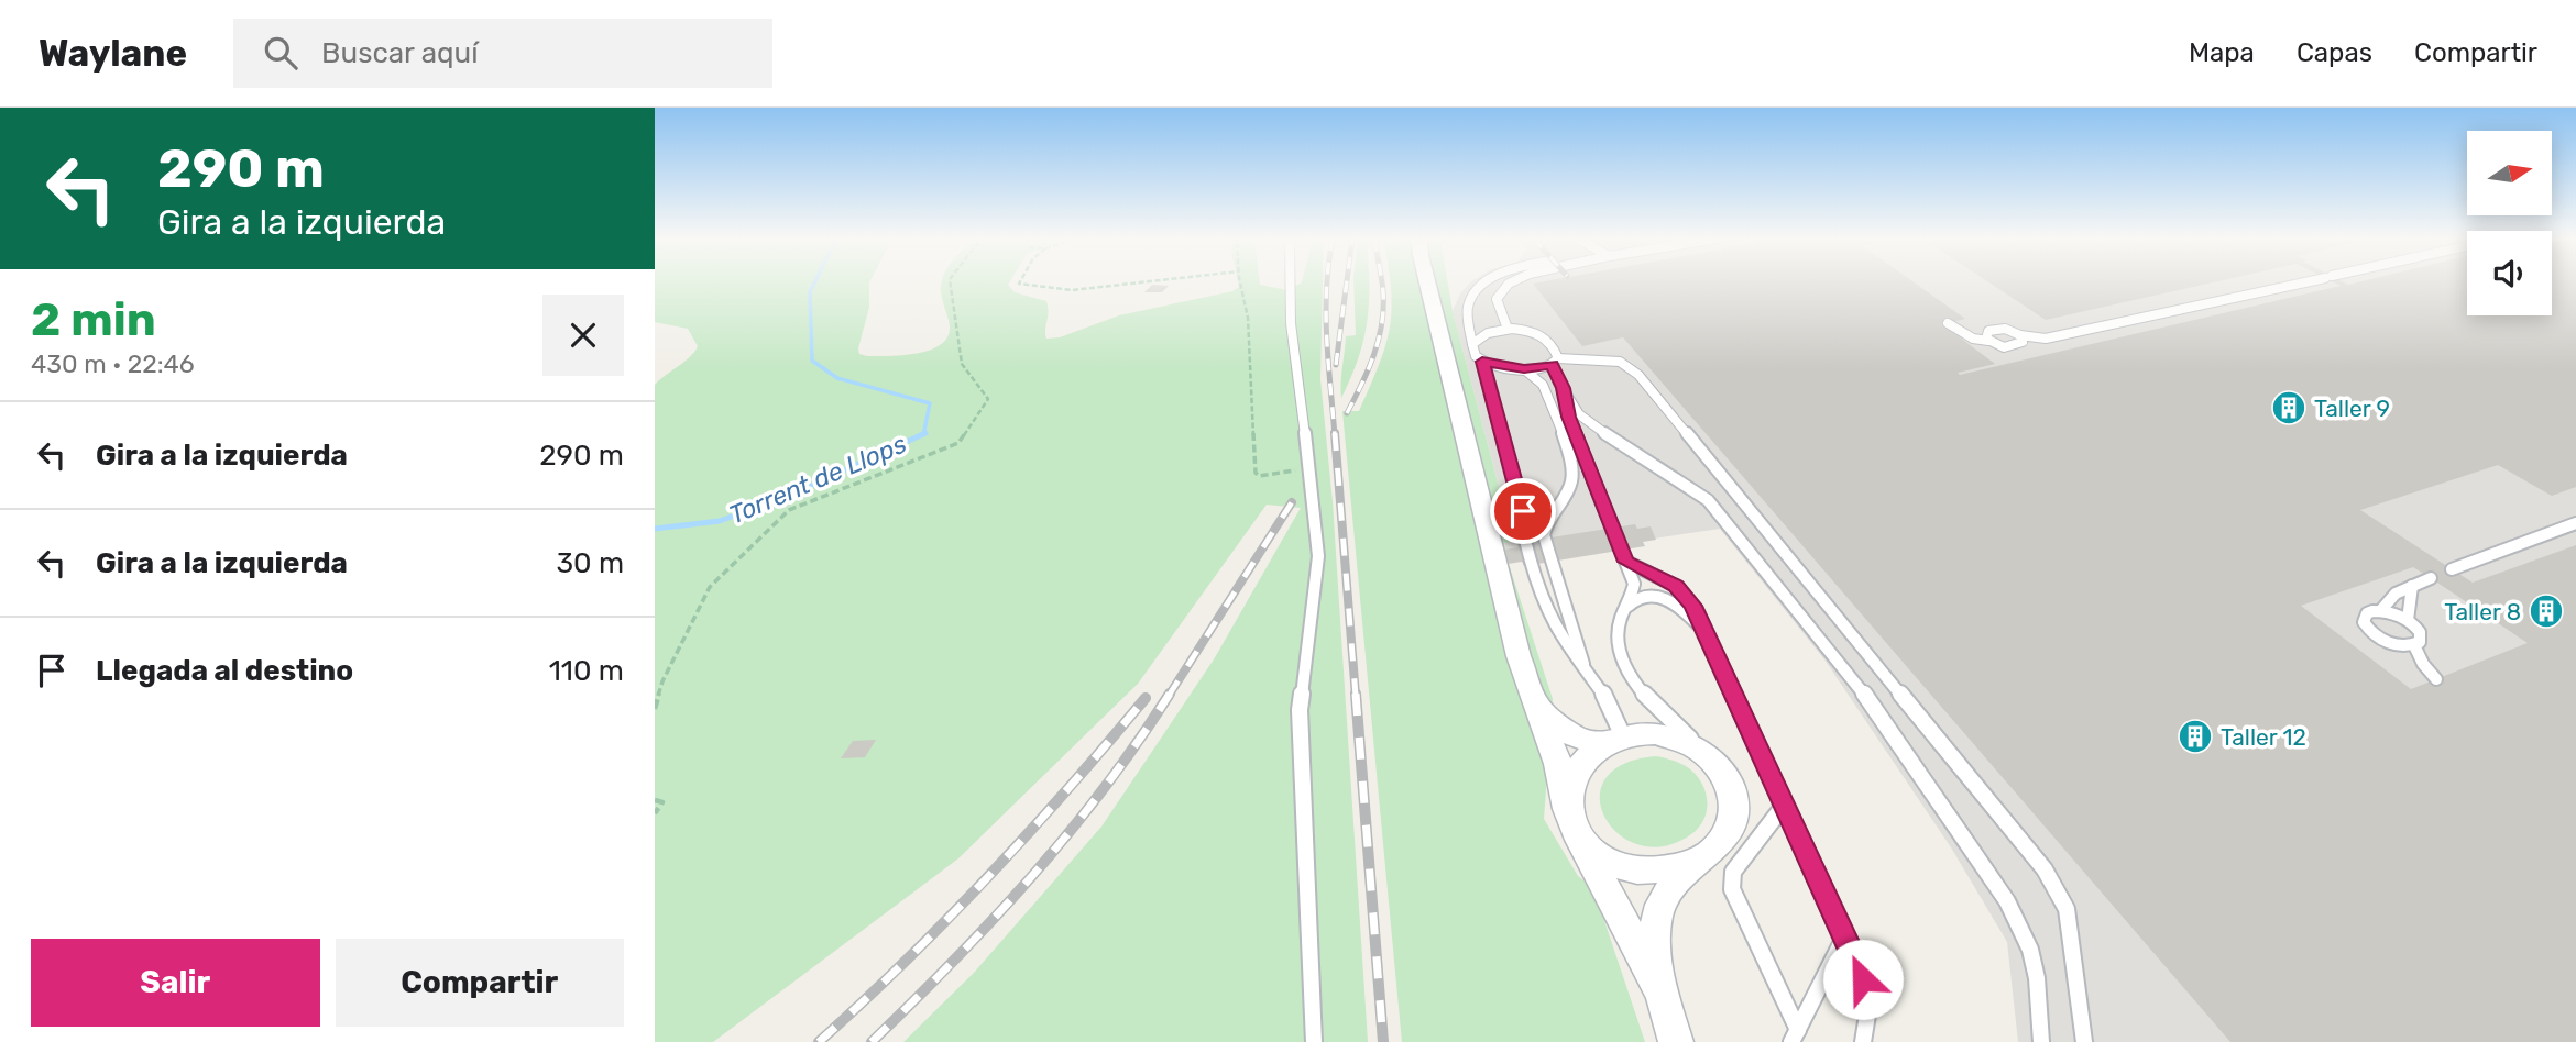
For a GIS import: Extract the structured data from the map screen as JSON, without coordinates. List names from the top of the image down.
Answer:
{
  "water": ["Torrent de Llops"],
  "places": {
    "building": ["Taller 9", "Taller 8", "Taller 12"]
  },
  "north": "right",
  "page": {
    "header": "Waylane",
    "search": "Buscar aquí",
    "nav": ["Mapa", "Capas", "Compartir"],
    "turn": ["290 m", "Gira a la izquierda"],
    "heading": ["2 min", "430 m · 22:46"],
    "list": [
      {
        "name": "Gira a la izquierda",
        "value": "290 m"
      },
      {
        "name": "Gira a la izquierda",
        "value": "30 m"
      },
      {
        "name": "Llegada al destino",
        "value": "110 m"
      }
    ],
    "buttons": ["Salir", "Compartir"]
  }
}
